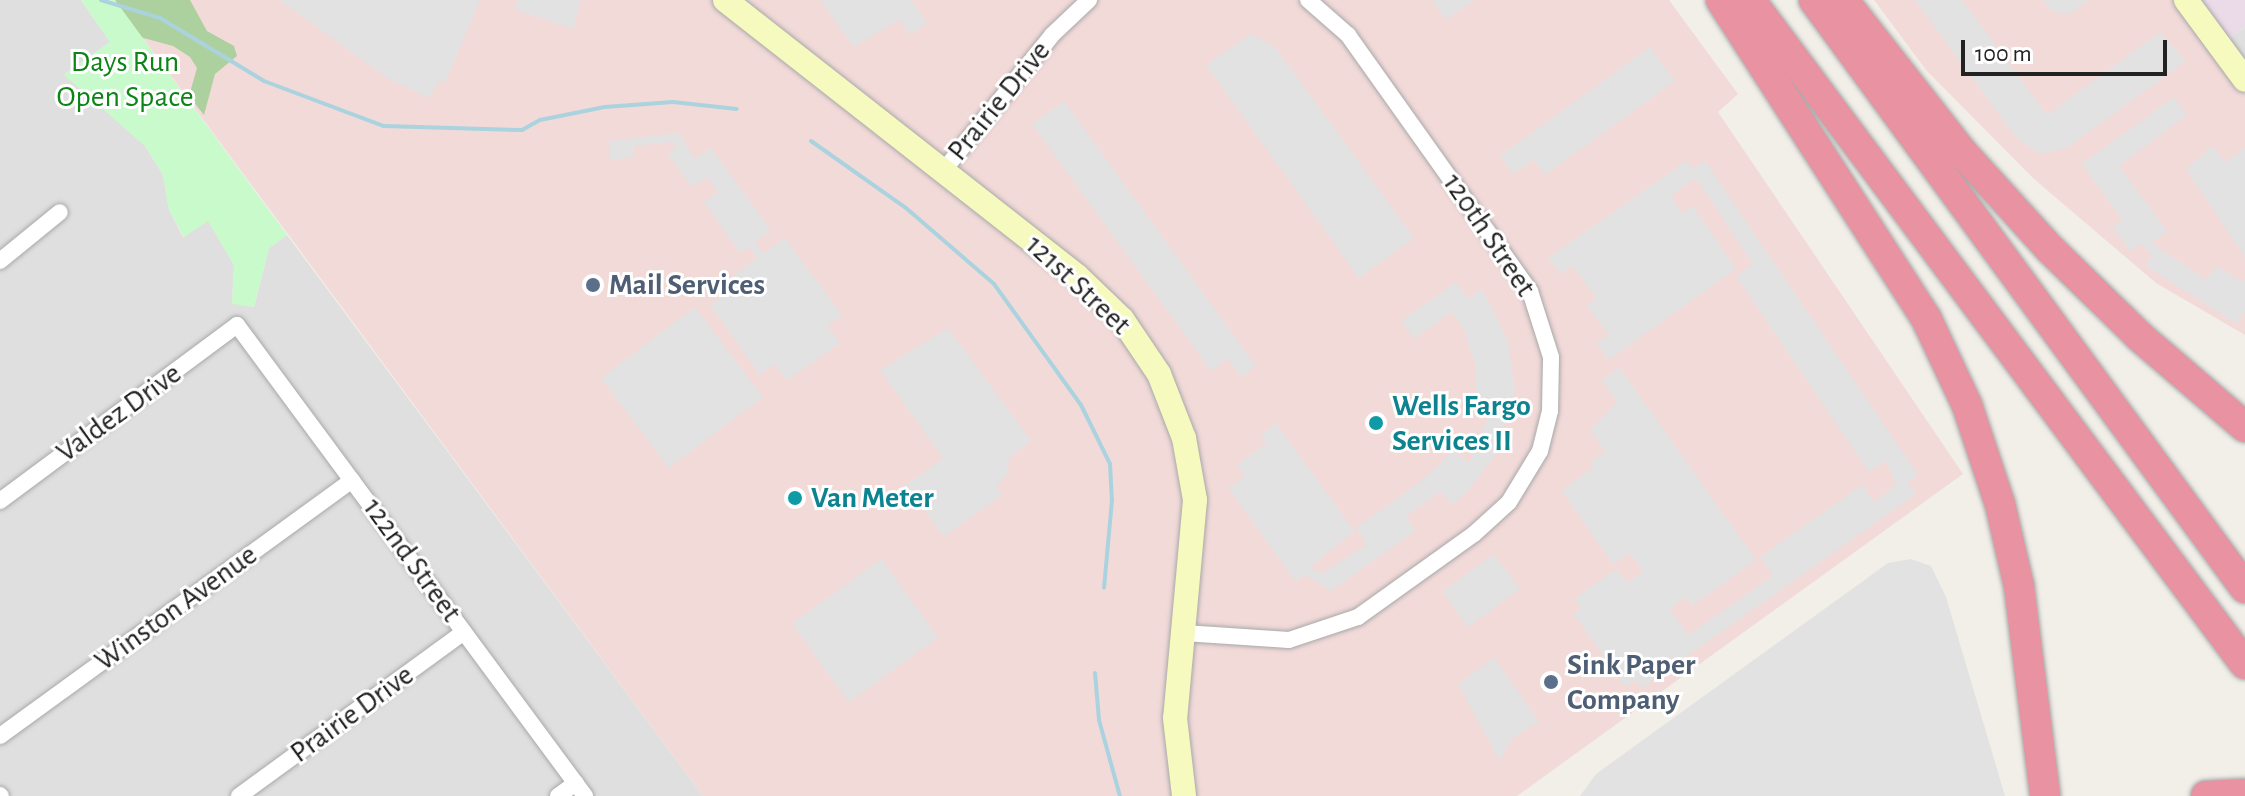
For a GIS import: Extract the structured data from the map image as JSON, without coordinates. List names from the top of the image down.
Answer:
{
  "streets": {
    "street": [
      "Prairie Drive",
      "120th Street",
      "121st Street",
      "Valdez Drive",
      "122nd Street",
      "Winston Avenue"
    ]
  },
  "crossings": [
    ["Prairie Drive", "121st Street"],
    ["Prairie Drive", "122nd Street"],
    ["120th Street", "121st Street"],
    ["Valdez Drive", "122nd Street"],
    ["122nd Street", "Winston Avenue"]
  ],
  "parks": ["Days Run Open Space"],
  "places": [
    "Mail Services",
    "Wells Fargo Services II",
    "Van Meter",
    "Sink Paper Company"
  ],
  "scale_bar": "100 m"
}
